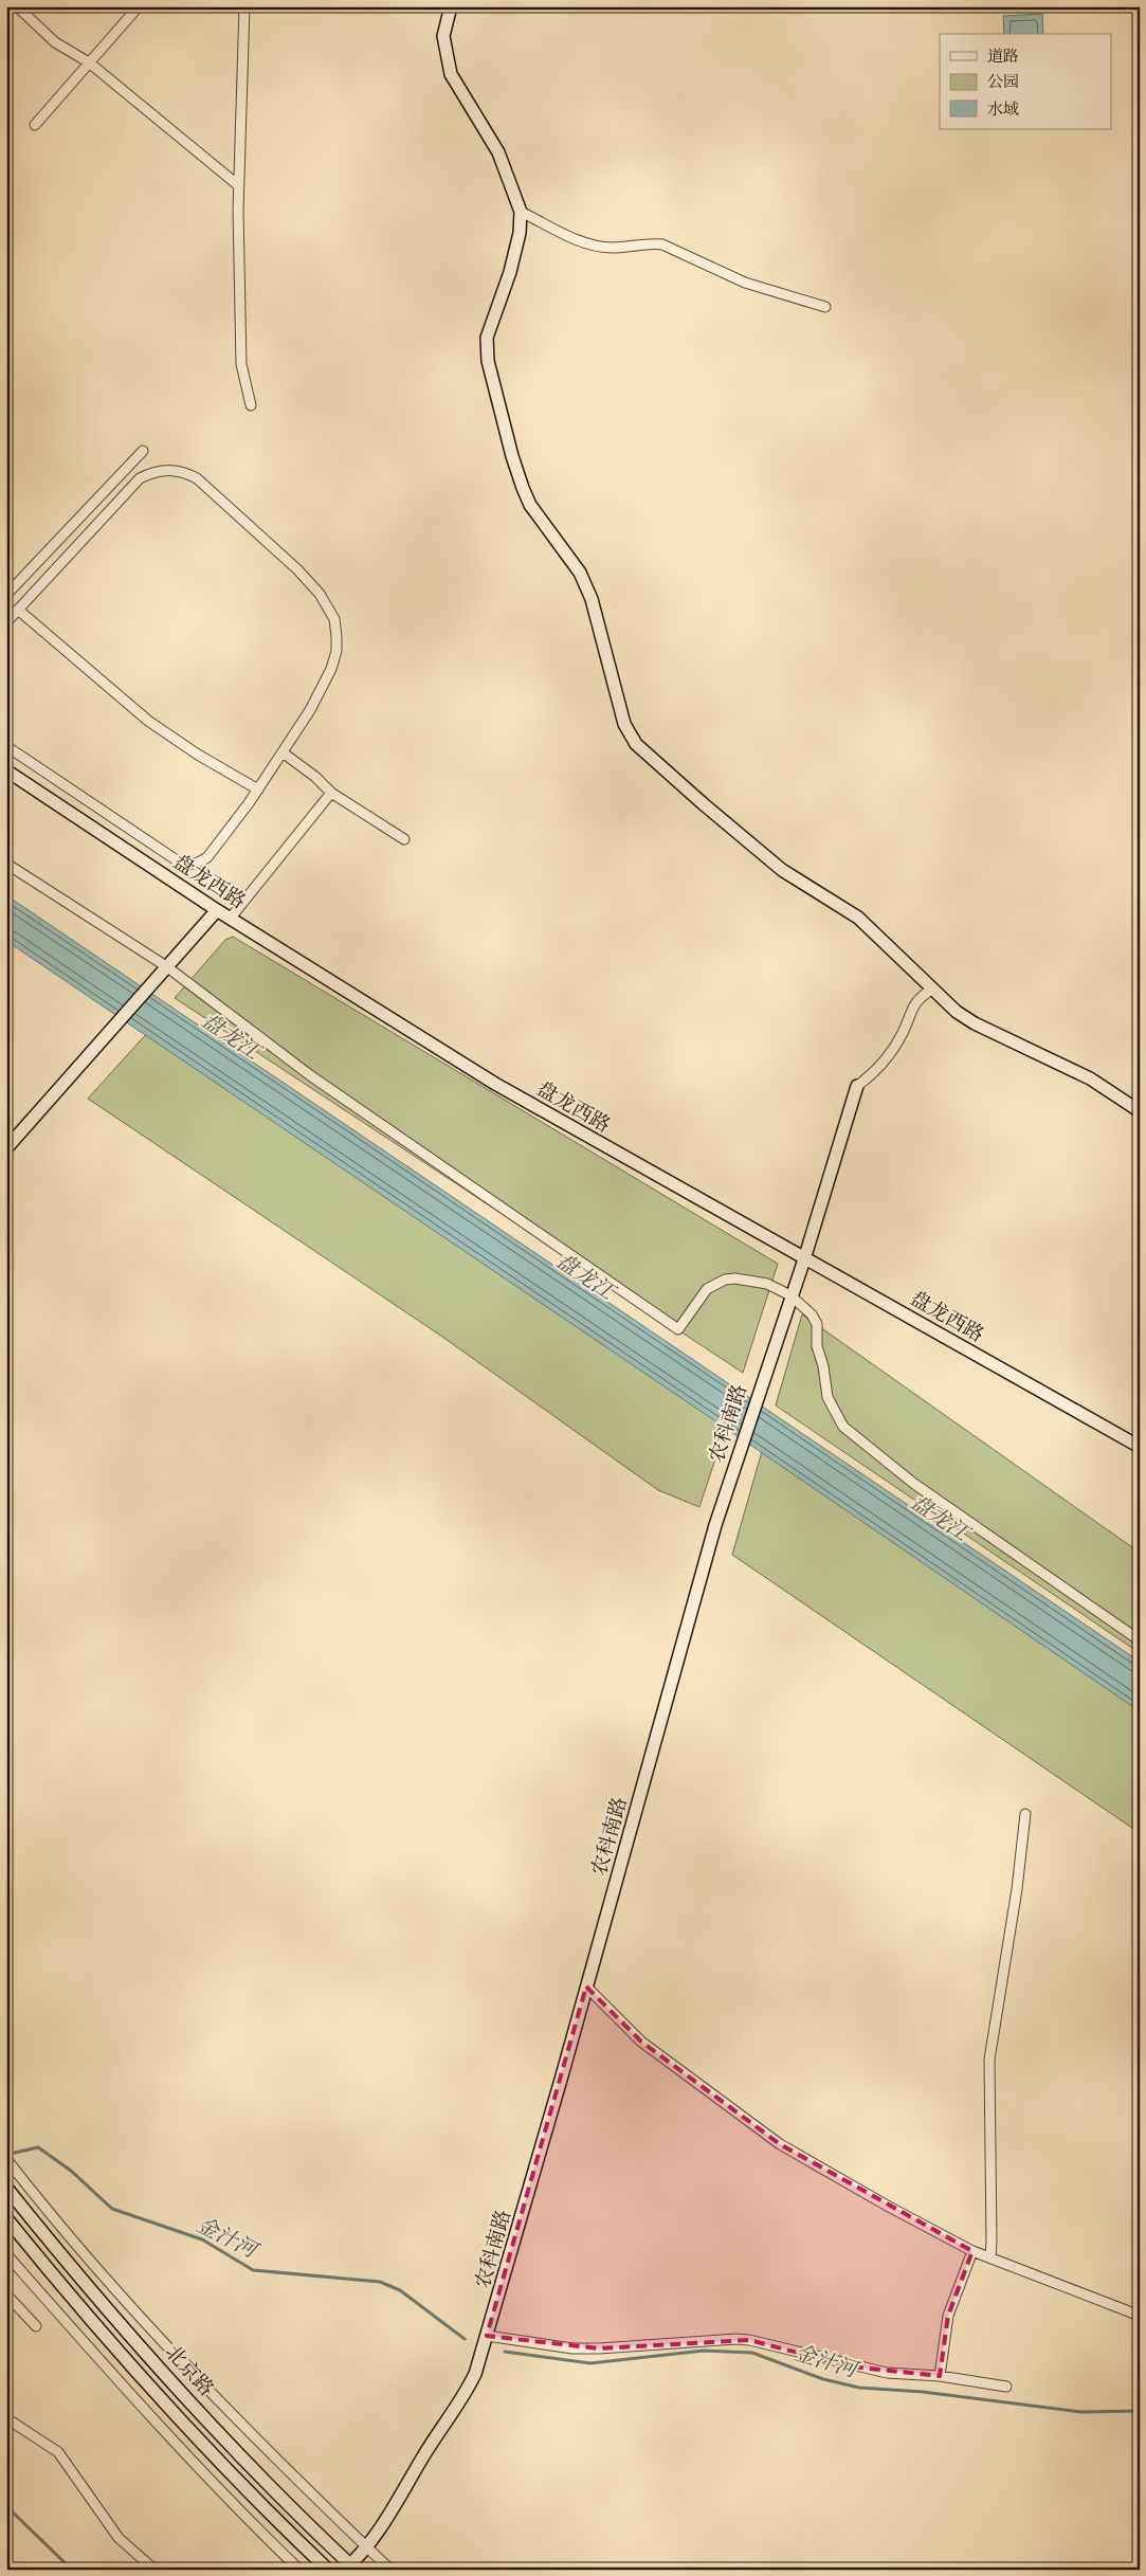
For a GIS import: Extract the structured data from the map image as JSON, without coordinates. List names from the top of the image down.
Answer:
{
  "streets": {
    "street": ["盘龙西路", "农科南路", "北京路"]
  },
  "crossings": [
    ["盘龙西路", "农科南路"],
    ["农科南路", "北京路"]
  ],
  "water": ["盘龙江", "金汁河"],
  "legend": ["道路", "公园", "水域"]
}
